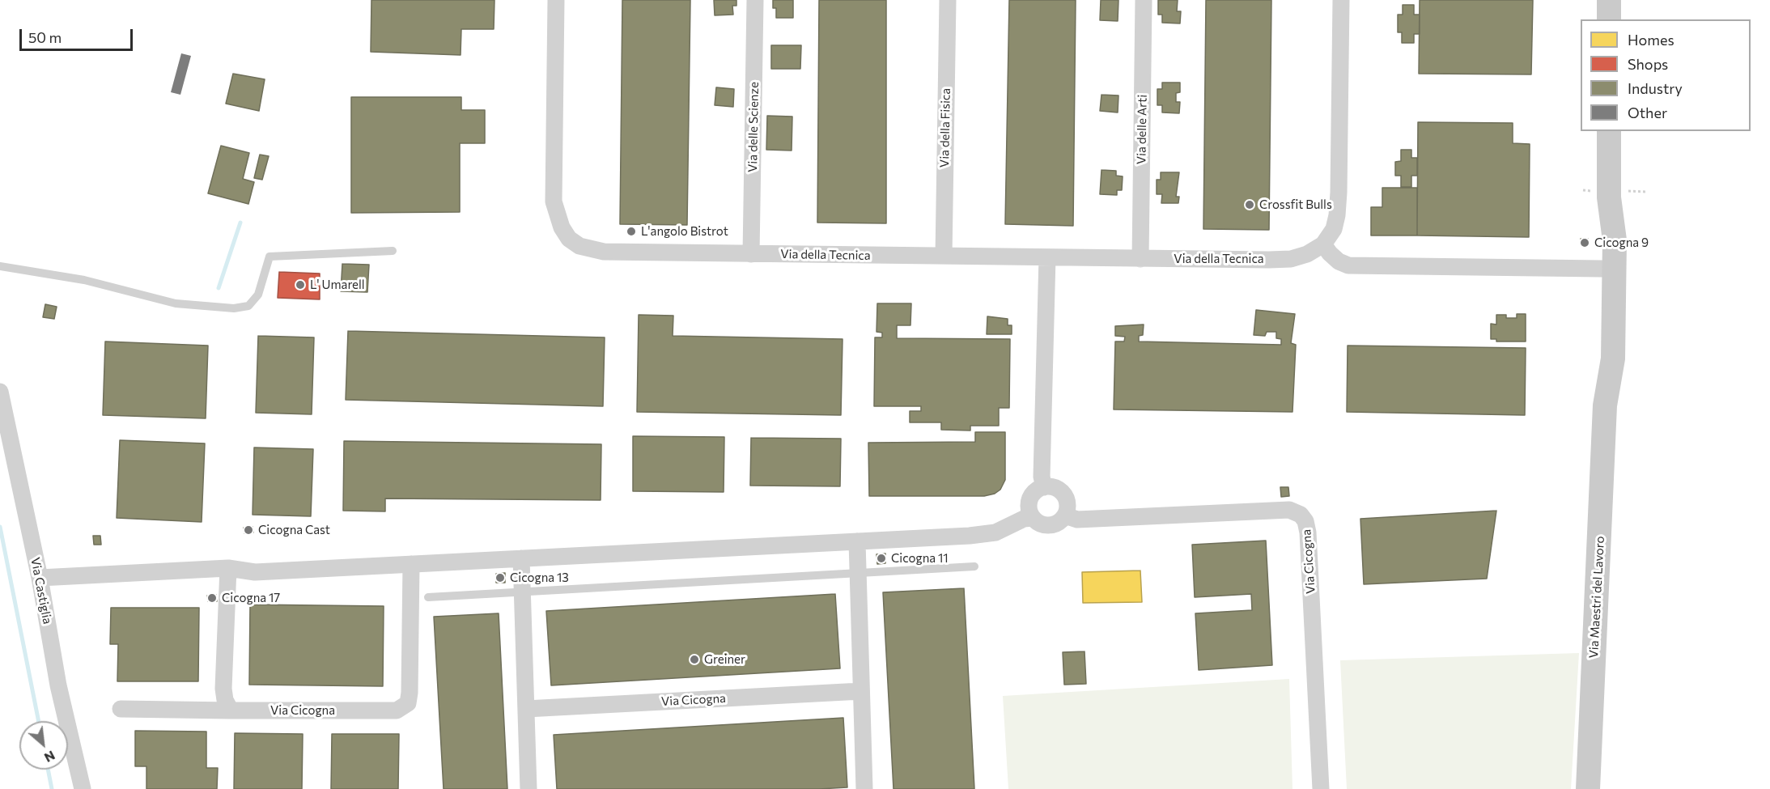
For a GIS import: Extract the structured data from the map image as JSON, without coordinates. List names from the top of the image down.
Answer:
{
  "streets": {
    "street": [
      "Via delle Scienze",
      "Via della Fisica",
      "Via delle Arti",
      "Via della Tecnica",
      "Via Cicogna",
      "Via Castiglia",
      "Via Maestri del Lavoro"
    ]
  },
  "crossings": [
    ["Via delle Scienze", "Via della Tecnica"],
    ["Via della Fisica", "Via della Tecnica"],
    ["Via delle Arti", "Via della Tecnica"]
  ],
  "places": [
    "Crossfit Bulls",
    "L'angolo Bistrot",
    "Cicogna 9",
    "L' Umarell",
    "Cicogna Cast",
    "Cicogna 11",
    "Cicogna 13",
    "Cicogna 17",
    "Greiner"
  ],
  "legend": [
    "Homes",
    "Shops",
    "Industry",
    "Other"
  ],
  "scale_bar": "50 m",
  "north": "bottom right"
}
